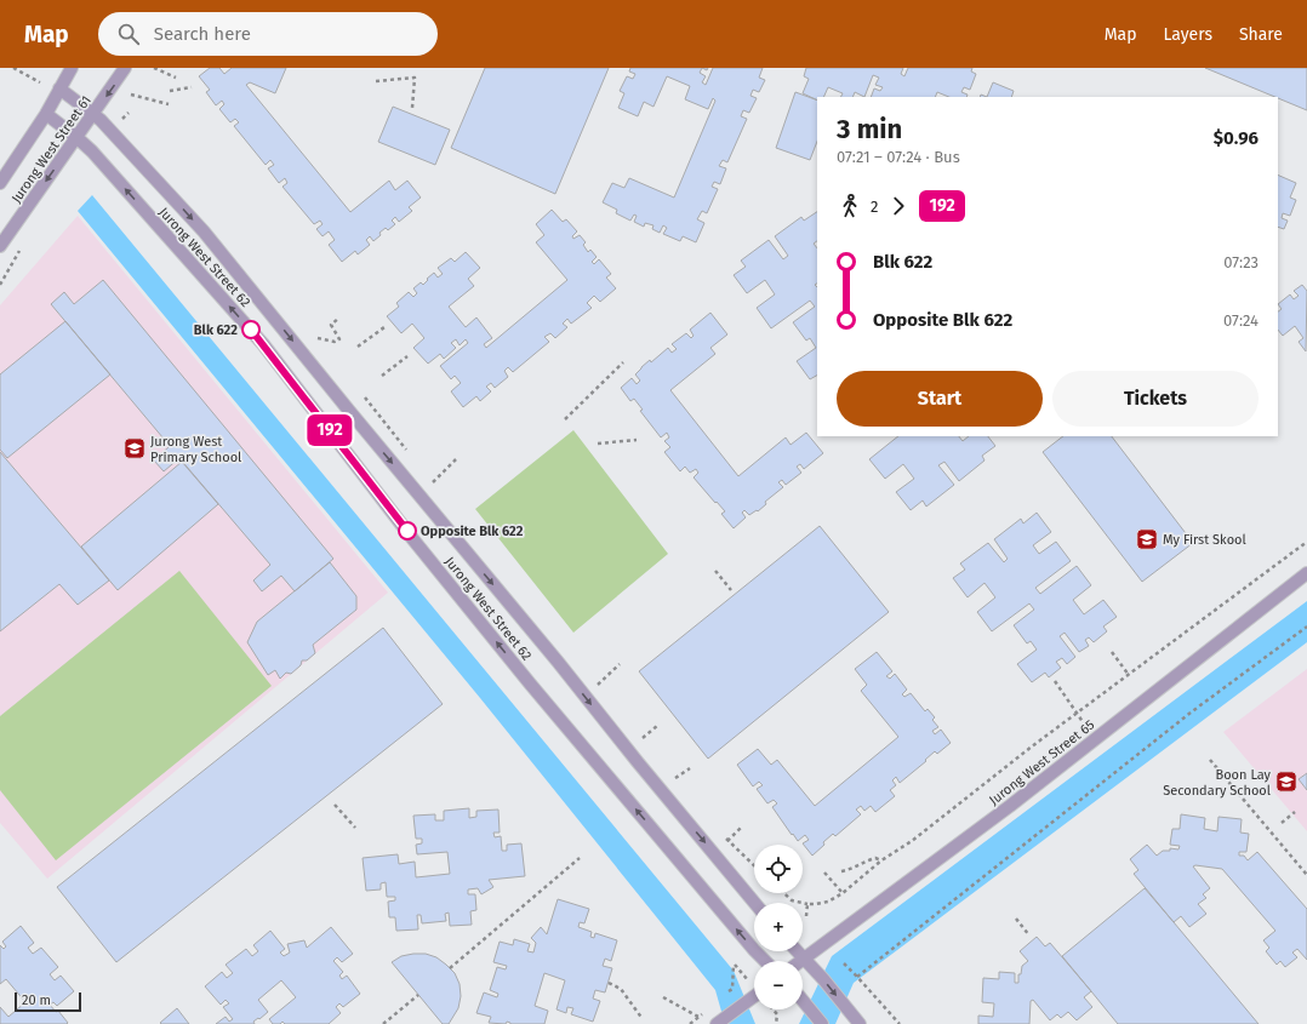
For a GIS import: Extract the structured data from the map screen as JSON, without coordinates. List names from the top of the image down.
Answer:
{
  "streets": {
    "street": ["Jurong West Street 61", "Jurong West Street 62", "Jurong West Street 65"]
  },
  "crossings": [
    ["Jurong West Street 61", "Jurong West Street 62"]
  ],
  "places": {
    "other": ["Blk 622", "Opposite Blk 622"],
    "school or university": ["Jurong West Primary School", "My First Skool", "Boon Lay Secondary School"]
  },
  "lines": ["bus line 192"],
  "scale_bar": "20 m",
  "page": {
    "header": "Map",
    "search": "Search here",
    "nav": ["Map", "Layers", "Share"],
    "on_map": "192",
    "heading": ["3 min", "07:21 – 07:24 · Bus", "$0.96"],
    "legs": ["2", "192"],
    "list": [
      {
        "name": "Blk 622",
        "value": "07:23"
      },
      {
        "name": "Opposite Blk 622",
        "value": "07:24"
      }
    ],
    "buttons": ["Start", "Tickets"],
    "map_buttons": ["+", "−"],
    "scale": "20 m"
  }
}
